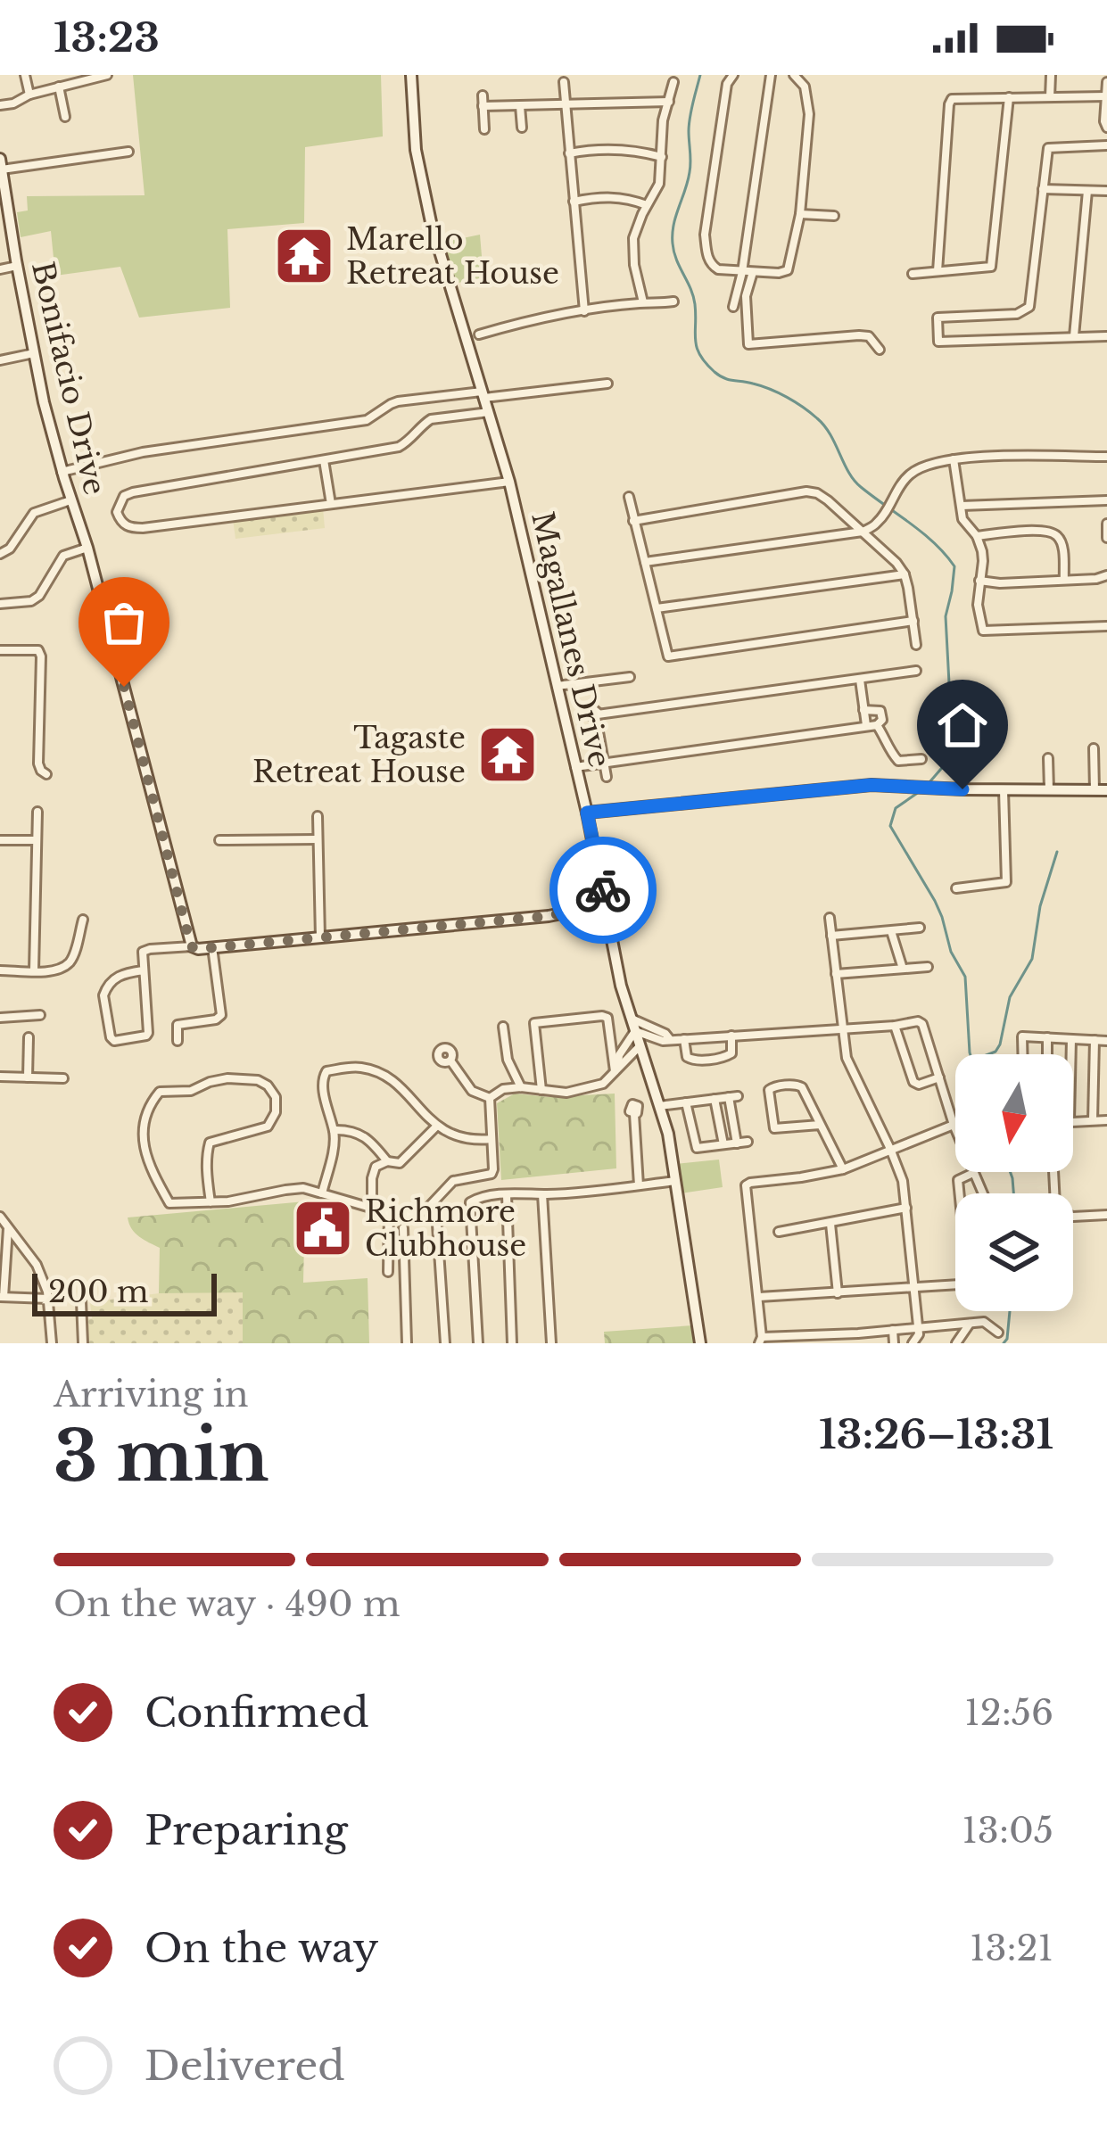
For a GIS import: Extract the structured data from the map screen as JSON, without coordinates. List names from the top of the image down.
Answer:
{
  "streets": {
    "street": ["Bonifacio Drive", "Magallanes Drive"]
  },
  "places": {
    "temple": ["Marello Retreat House", "Tagaste Retreat House"],
    "public building": ["Richmore Clubhouse"]
  },
  "scale_bar": "200 m",
  "north": "bottom",
  "page": {
    "status": "13:23",
    "scale": "200 m",
    "heading": ["3 min", "Arriving in", "13:26–13:31"],
    "bar": "On the way · 490 m",
    "list": [
      ["Confirmed", "12:56"],
      ["Preparing", "13:05"],
      ["On the way", "13:21"],
      "Delivered"
    ]
  }
}
